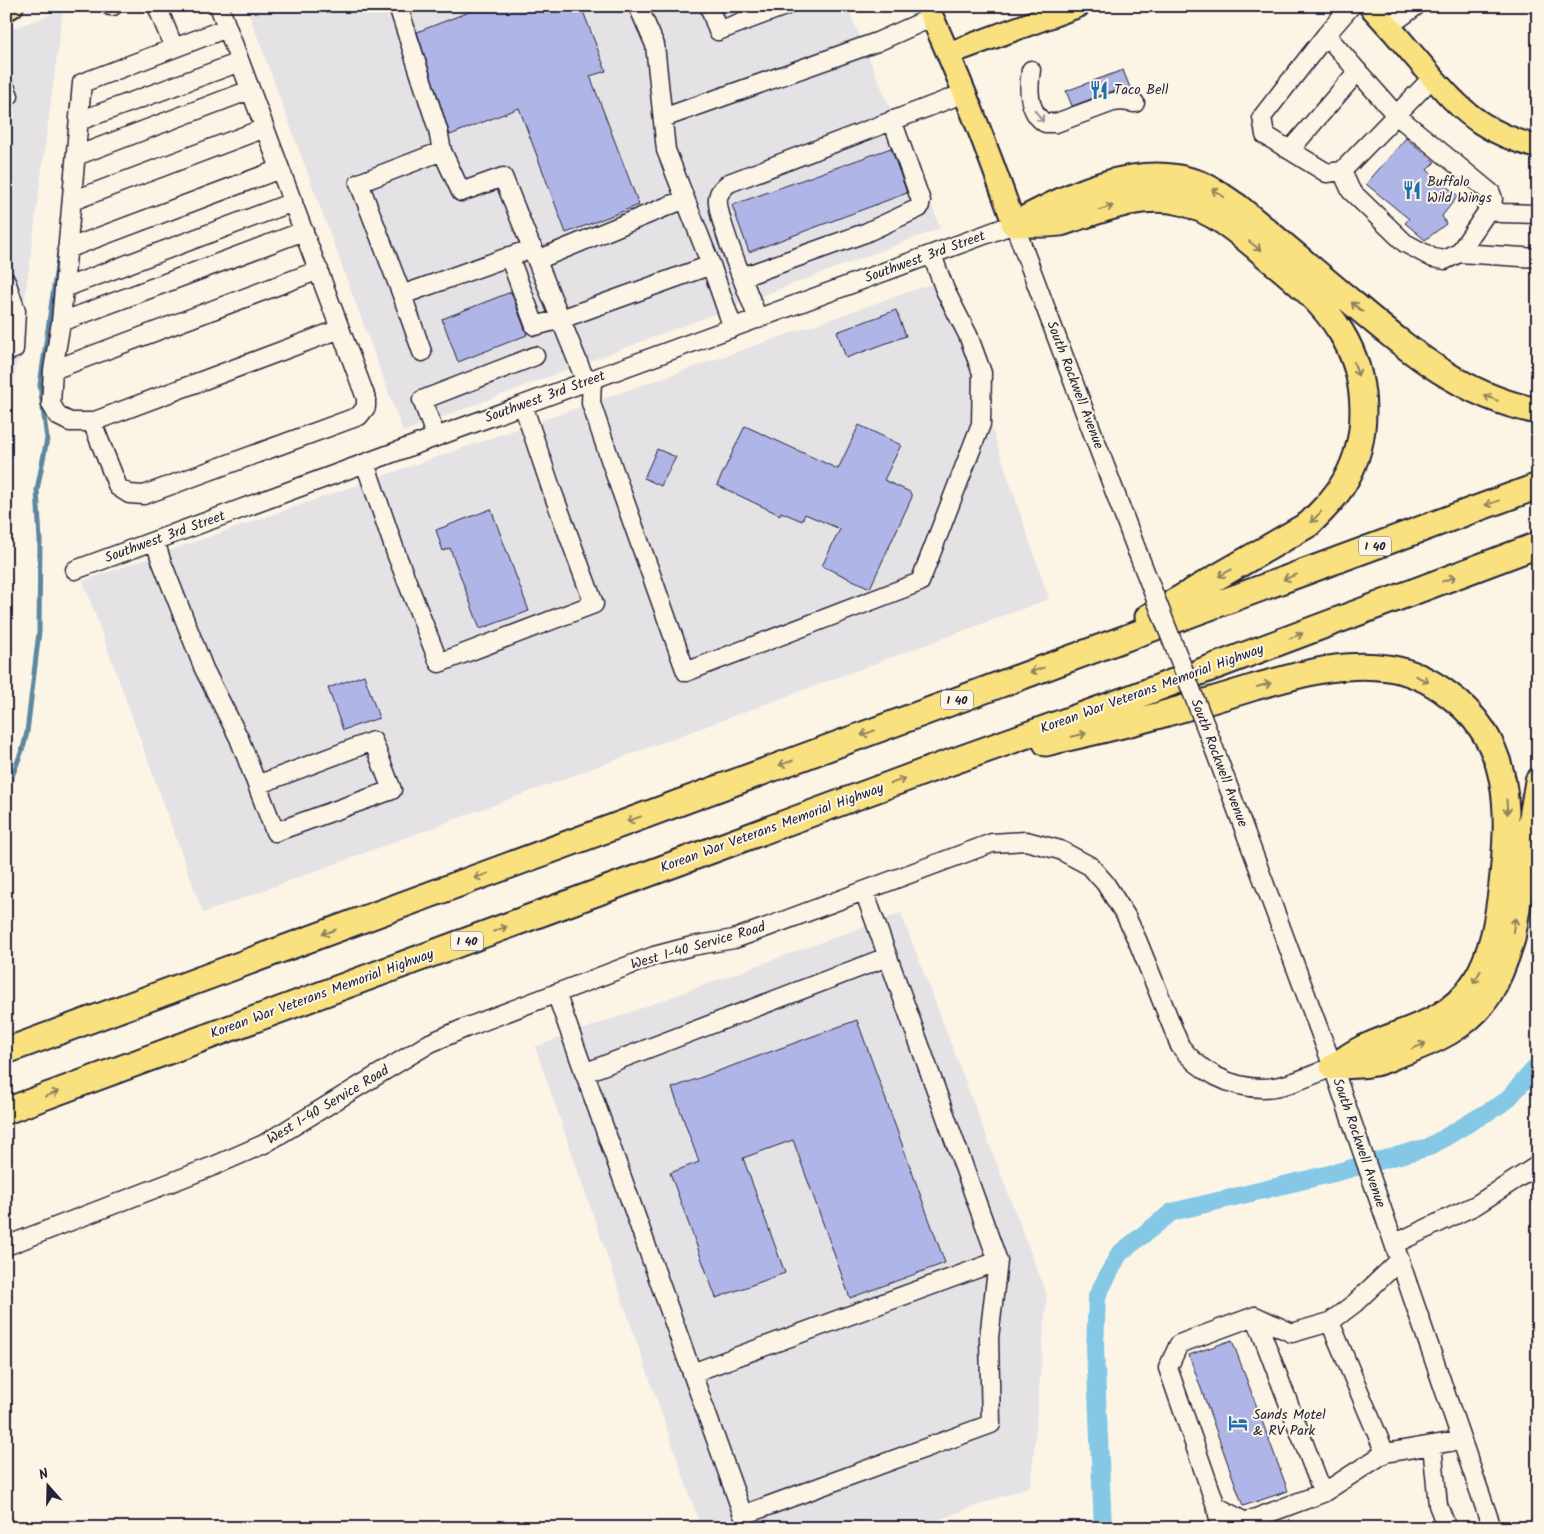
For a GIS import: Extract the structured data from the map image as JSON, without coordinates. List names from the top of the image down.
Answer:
{
  "streets": {
    "highway": ["I 40", "Korean War Veterans Memorial Highway"],
    "main road": ["South Rockwell Avenue"],
    "street": ["Southwest 3rd Street", "West I-40 Service Road"]
  },
  "crossings": [
    ["Southwest 3rd Street", "South Rockwell Avenue"],
    ["South Rockwell Avenue", "West I-40 Service Road"]
  ],
  "places": {
    "restaurant": ["Taco Bell", "Buffalo Wild Wings"],
    "hotel": ["Sands Motel & RV Park"]
  },
  "north": "top"
}
